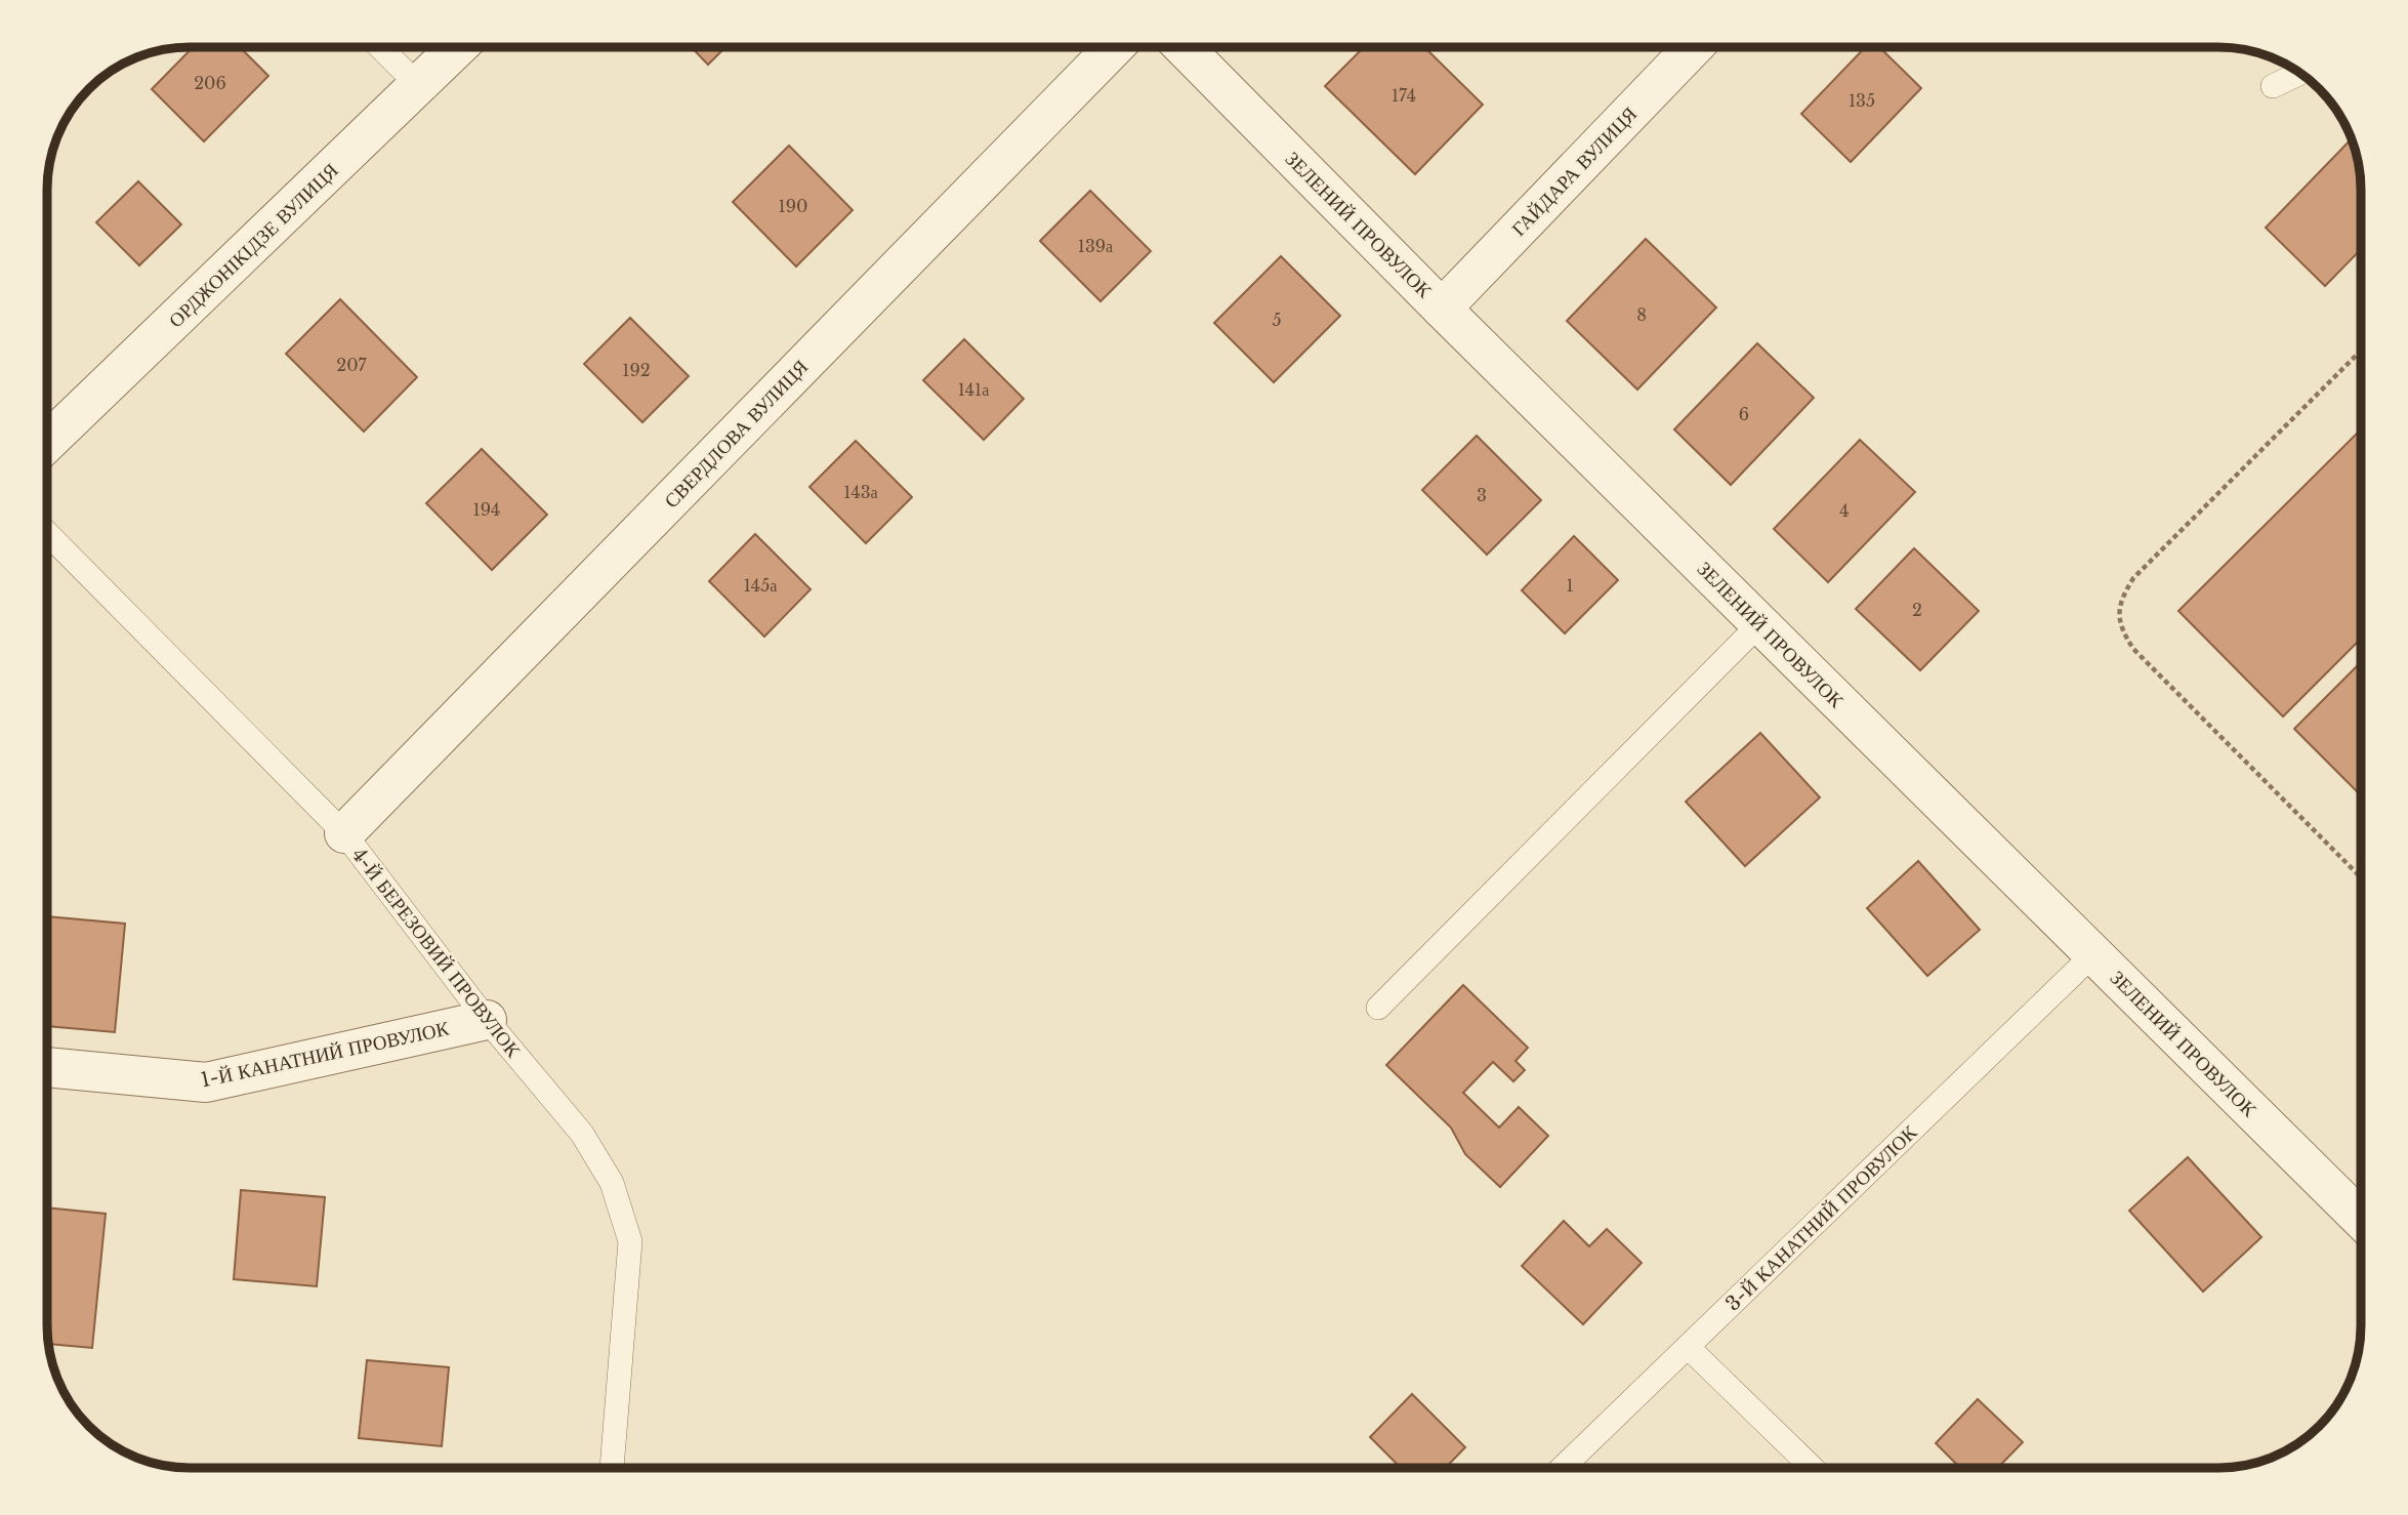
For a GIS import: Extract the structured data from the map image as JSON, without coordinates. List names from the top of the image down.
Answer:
{
  "streets": {
    "street": [
      "ГАЙДАРА ВУЛИЦЯ",
      "ЗЕЛЕНИЙ ПРОВУЛОК",
      "ОРДЖОНІКІДЗЕ ВУЛИЦЯ",
      "СВЕРДЛОВА ВУЛИЦЯ",
      "1-Й КАНАТНИЙ ПРОВУЛОК"
    ],
    "lane": ["4-Й БЕРЕЗОВИЙ ПРОВУЛОК", "3-Й КАНАТНИЙ ПРОВУЛОК"]
  },
  "crossings": [
    ["ГАЙДАРА ВУЛИЦЯ", "ЗЕЛЕНИЙ ПРОВУЛОК"],
    ["ЗЕЛЕНИЙ ПРОВУЛОК", "3-Й КАНАТНИЙ ПРОВУЛОК"],
    ["СВЕРДЛОВА ВУЛИЦЯ", "4-Й БЕРЕЗОВИЙ ПРОВУЛОК"],
    ["4-Й БЕРЕЗОВИЙ ПРОВУЛОК", "1-Й КАНАТНИЙ ПРОВУЛОК"]
  ],
  "house_numbers": [
    "206",
    "174",
    "135",
    "190",
    "139а",
    "8",
    "5",
    "207",
    "192",
    "141а",
    "6",
    "143а",
    "3",
    "194",
    "4",
    "145а",
    "1",
    "2"
  ]
}
